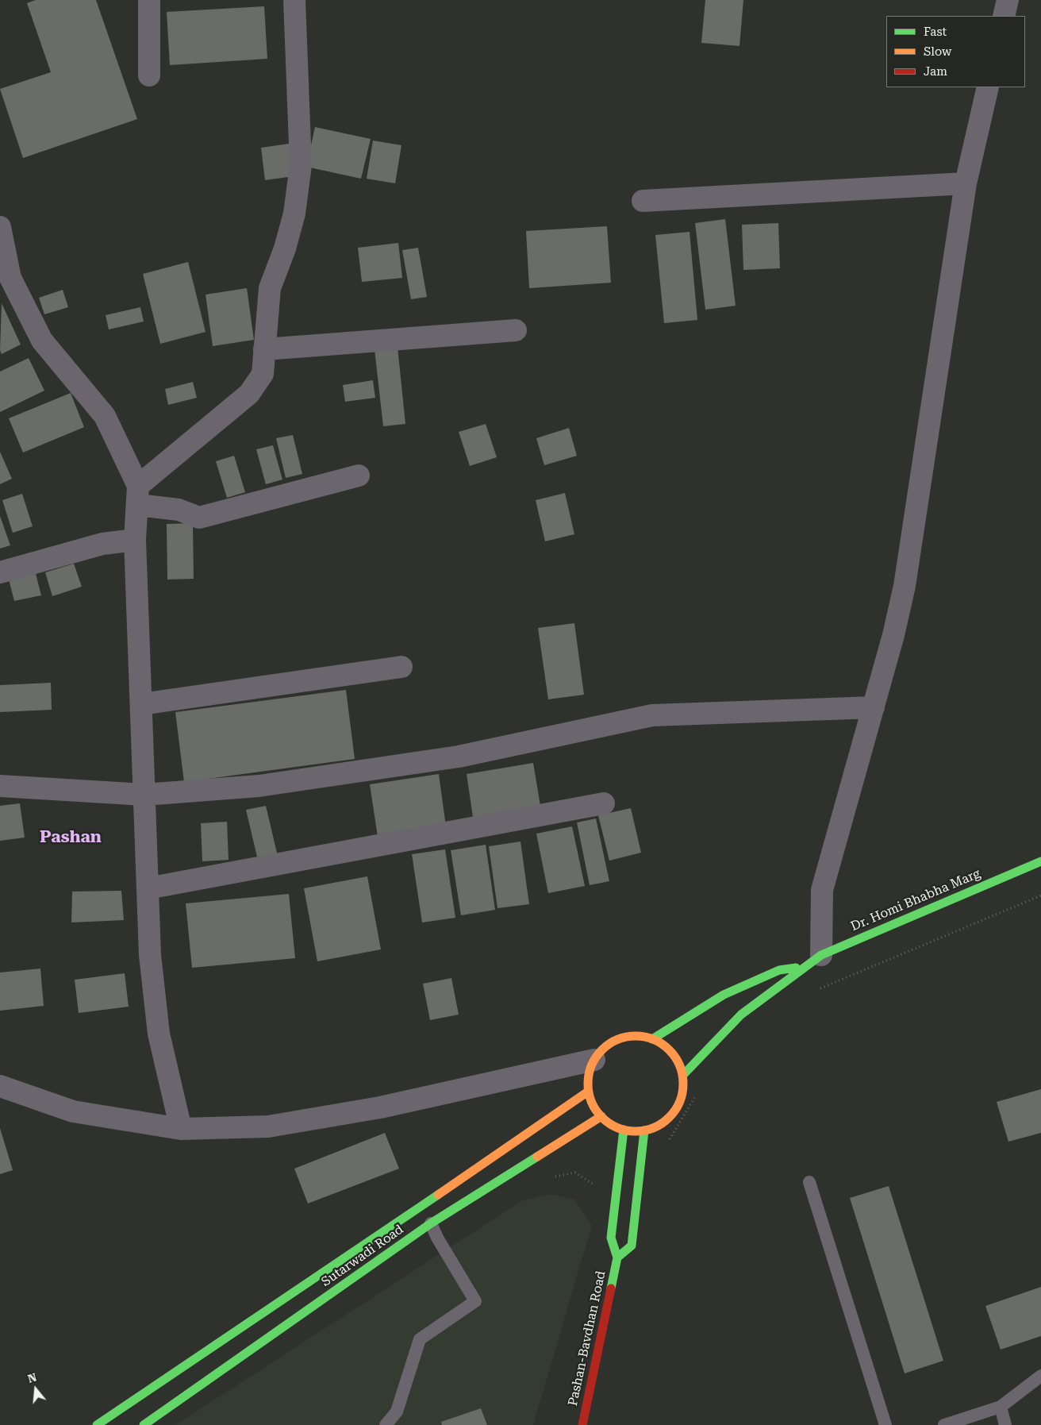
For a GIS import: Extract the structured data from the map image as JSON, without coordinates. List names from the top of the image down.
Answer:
{
  "streets": {
    "main road": ["Dr. Homi Bhabha Marg", "Sutarwadi Road", "Pashan-Bavdhan Road"]
  },
  "crossings": [
    ["Dr. Homi Bhabha Marg", "Sutarwadi Road"],
    ["Dr. Homi Bhabha Marg", "Pashan-Bavdhan Road"],
    ["Sutarwadi Road", "Pashan-Bavdhan Road"]
  ],
  "districts": ["Pashan"],
  "legend": ["Fast", "Slow", "Jam"],
  "north": "top"
}
